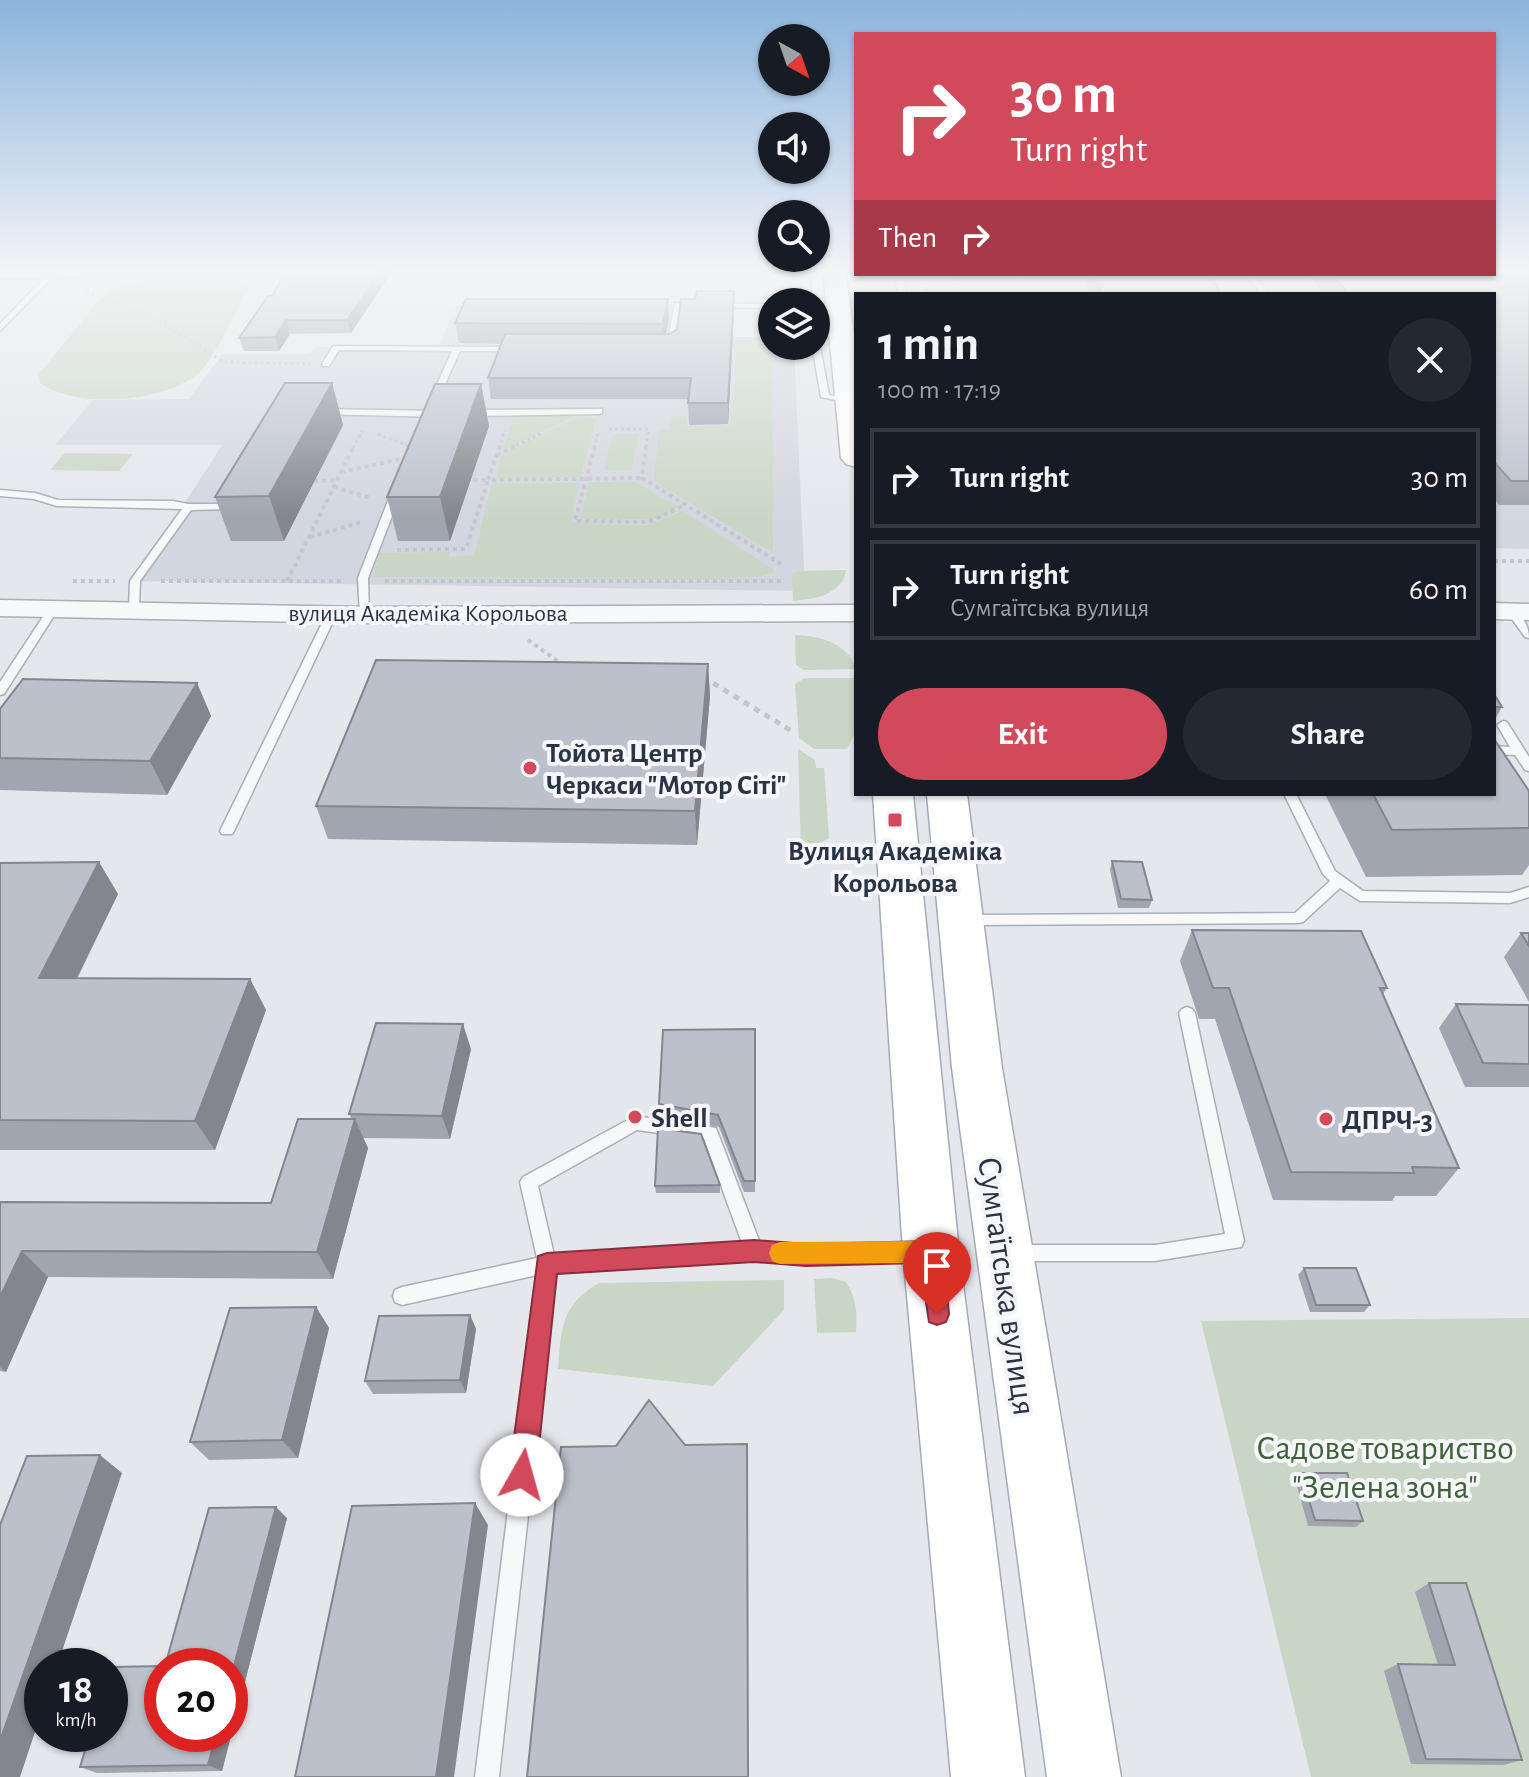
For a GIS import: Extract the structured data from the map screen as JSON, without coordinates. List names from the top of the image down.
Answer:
{
  "streets": {
    "main road": ["Сумгаїтська вулиця"],
    "street": ["вулиця Академіка Корольова"]
  },
  "parks": ["Садове товариство \"Зелена зона\""],
  "places": {
    "other": ["Тойота Центр Черкаси \"Мотор Сіті\"", "Shell", "ДПРЧ-3"],
    "transit": ["Вулиця Академіка Корольова"]
  },
  "north": "bottom right",
  "page": {
    "turn": ["30 m", "Turn right"],
    "then": "Then",
    "heading": ["1 min", "100 m · 17:19"],
    "list": [
      {
        "name": "Turn right",
        "value": "30 m"
      },
      {
        "name": "Turn right",
        "note": "Сумгаїтська вулиця",
        "value": "60 m"
      }
    ],
    "buttons": ["Exit", "Share"],
    "speed": "18 km/h",
    "limit": "20"
  }
}
